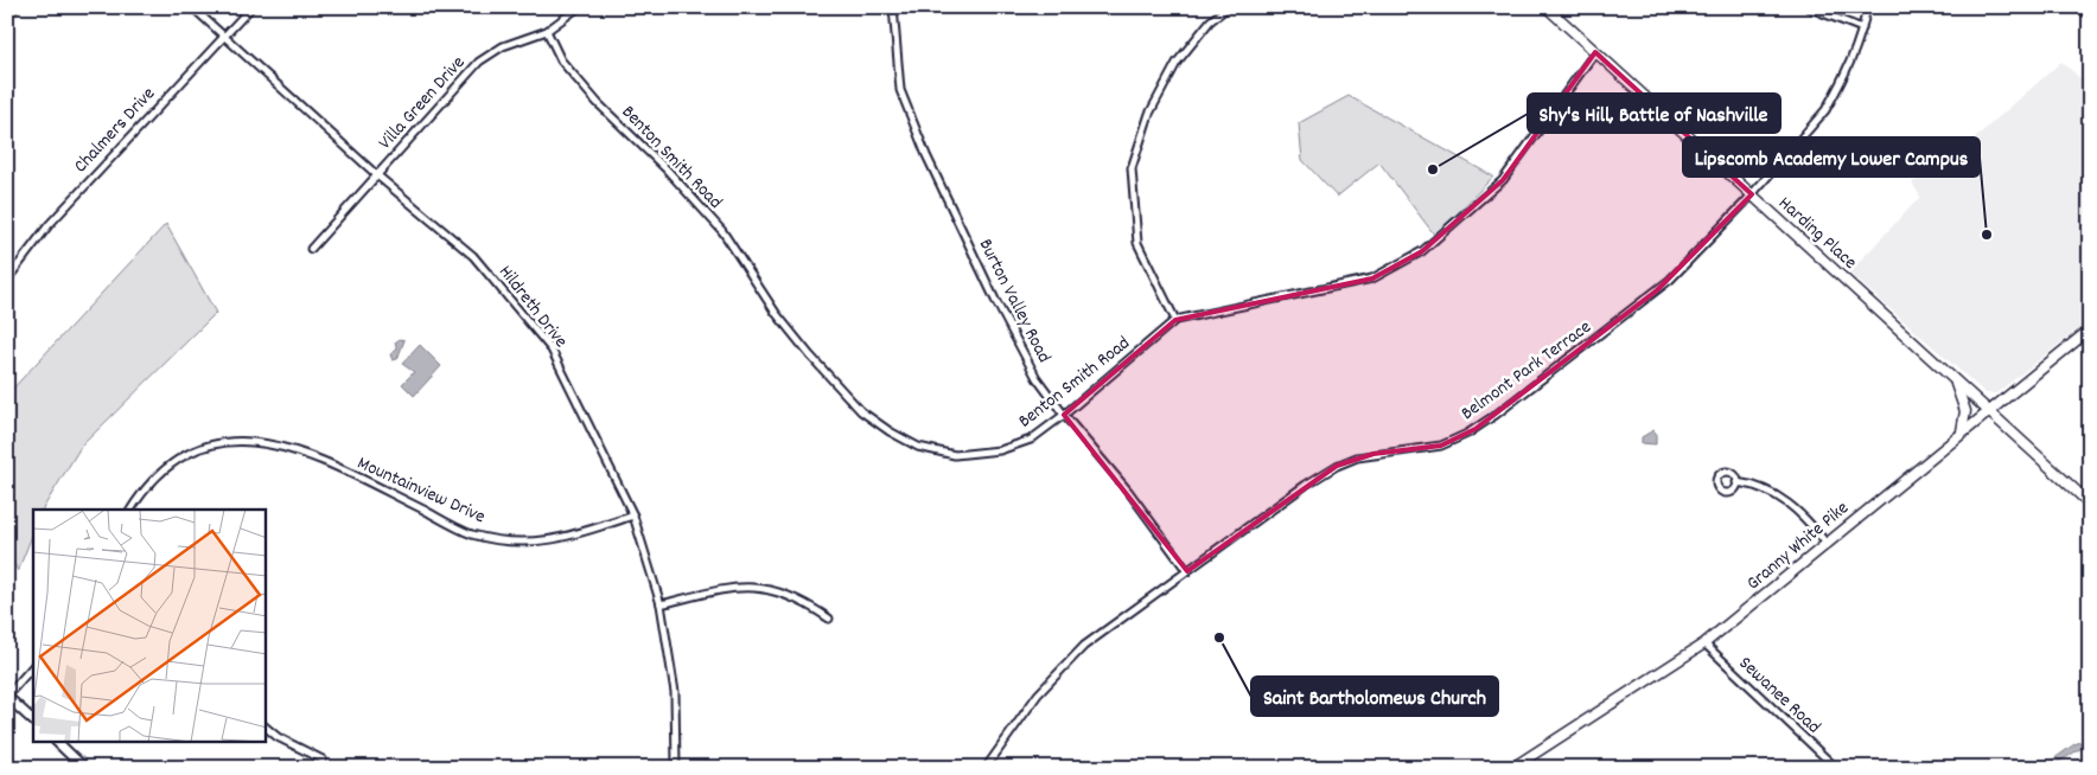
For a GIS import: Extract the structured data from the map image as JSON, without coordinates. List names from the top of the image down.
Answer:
{
  "streets": {
    "main road": ["Harding Place", "Granny White Pike"],
    "street": [
      "Villa Green Drive",
      "Chalmers Drive",
      "Benton Smith Road",
      "Burton Valley Road",
      "Hildreth Drive",
      "Belmont Park Terrace",
      "Mountainview Drive",
      "Sewanee Road"
    ]
  },
  "crossings": [
    ["Villa Green Drive", "Benton Smith Road"],
    ["Villa Green Drive", "Hildreth Drive"],
    ["Chalmers Drive", "Hildreth Drive"],
    ["Benton Smith Road", "Harding Place"],
    ["Benton Smith Road", "Burton Valley Road"],
    ["Harding Place", "Belmont Park Terrace"],
    ["Harding Place", "Granny White Pike"],
    ["Burton Valley Road", "Belmont Park Terrace"],
    ["Hildreth Drive", "Mountainview Drive"],
    ["Granny White Pike", "Sewanee Road"]
  ],
  "places": ["Shy's Hill, Battle of Nashville", "Lipscomb Academy Lower Campus", "Saint Bartholomews Church"]
}
